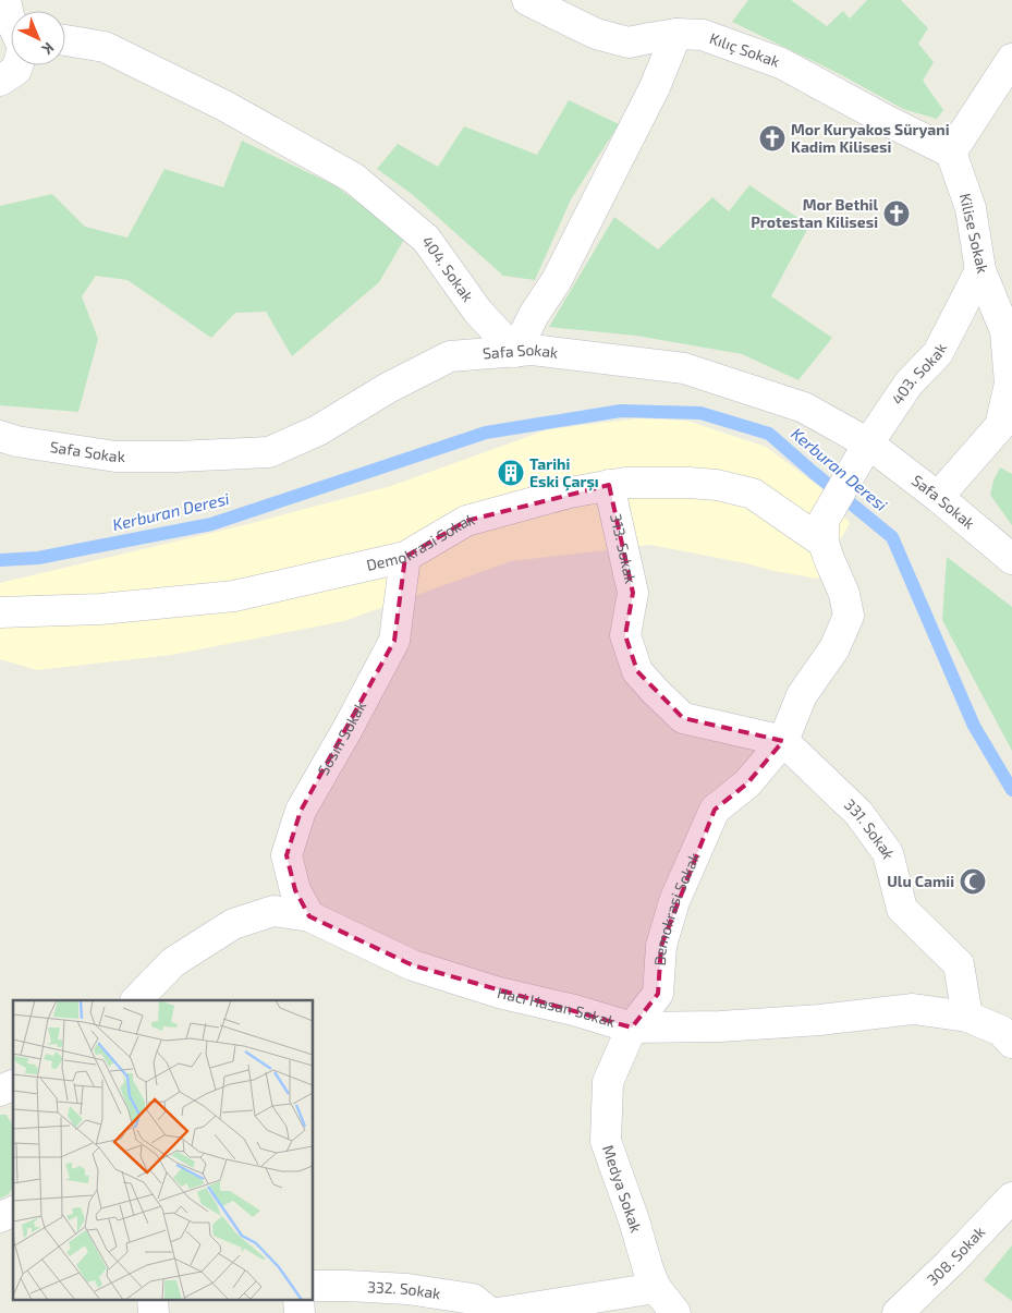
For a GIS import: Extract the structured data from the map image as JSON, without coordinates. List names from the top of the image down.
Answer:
{
  "streets": {
    "street": [
      "Kılıç Sokak",
      "Kilise Sokak",
      "404. Sokak",
      "Safa Sokak",
      "403. Sokak",
      "Demokrasi Sokak",
      "313. Sokak",
      "Sosın Sokak",
      "331. Sokak",
      "Haci Hasan Sokak",
      "Medya Sokak",
      "308. Sokak",
      "332. Sokak"
    ]
  },
  "crossings": [
    ["Kılıç Sokak", "Kilise Sokak"],
    ["Kilise Sokak", "Safa Sokak"],
    ["Kilise Sokak", "403. Sokak"],
    ["404. Sokak", "Safa Sokak"],
    ["Safa Sokak", "403. Sokak"],
    ["403. Sokak", "Demokrasi Sokak"],
    ["Demokrasi Sokak", "313. Sokak"],
    ["Demokrasi Sokak", "Sosın Sokak"],
    ["Demokrasi Sokak", "331. Sokak"],
    ["Demokrasi Sokak", "Haci Hasan Sokak"],
    ["Demokrasi Sokak", "Medya Sokak"],
    ["313. Sokak", "331. Sokak"],
    ["Sosın Sokak", "Haci Hasan Sokak"],
    ["331. Sokak", "Haci Hasan Sokak"],
    ["Haci Hasan Sokak", "Medya Sokak"]
  ],
  "water": ["Kerburan Deresi"],
  "places": {
    "church": ["Mor Kuryakos Süryani Kadim Kilisesi", "Mor Bethil Protestan Kilisesi"],
    "building": ["Tarihi Eski Çarşı"],
    "mosque": ["Ulu Camii"]
  },
  "north": "bottom right"
}
